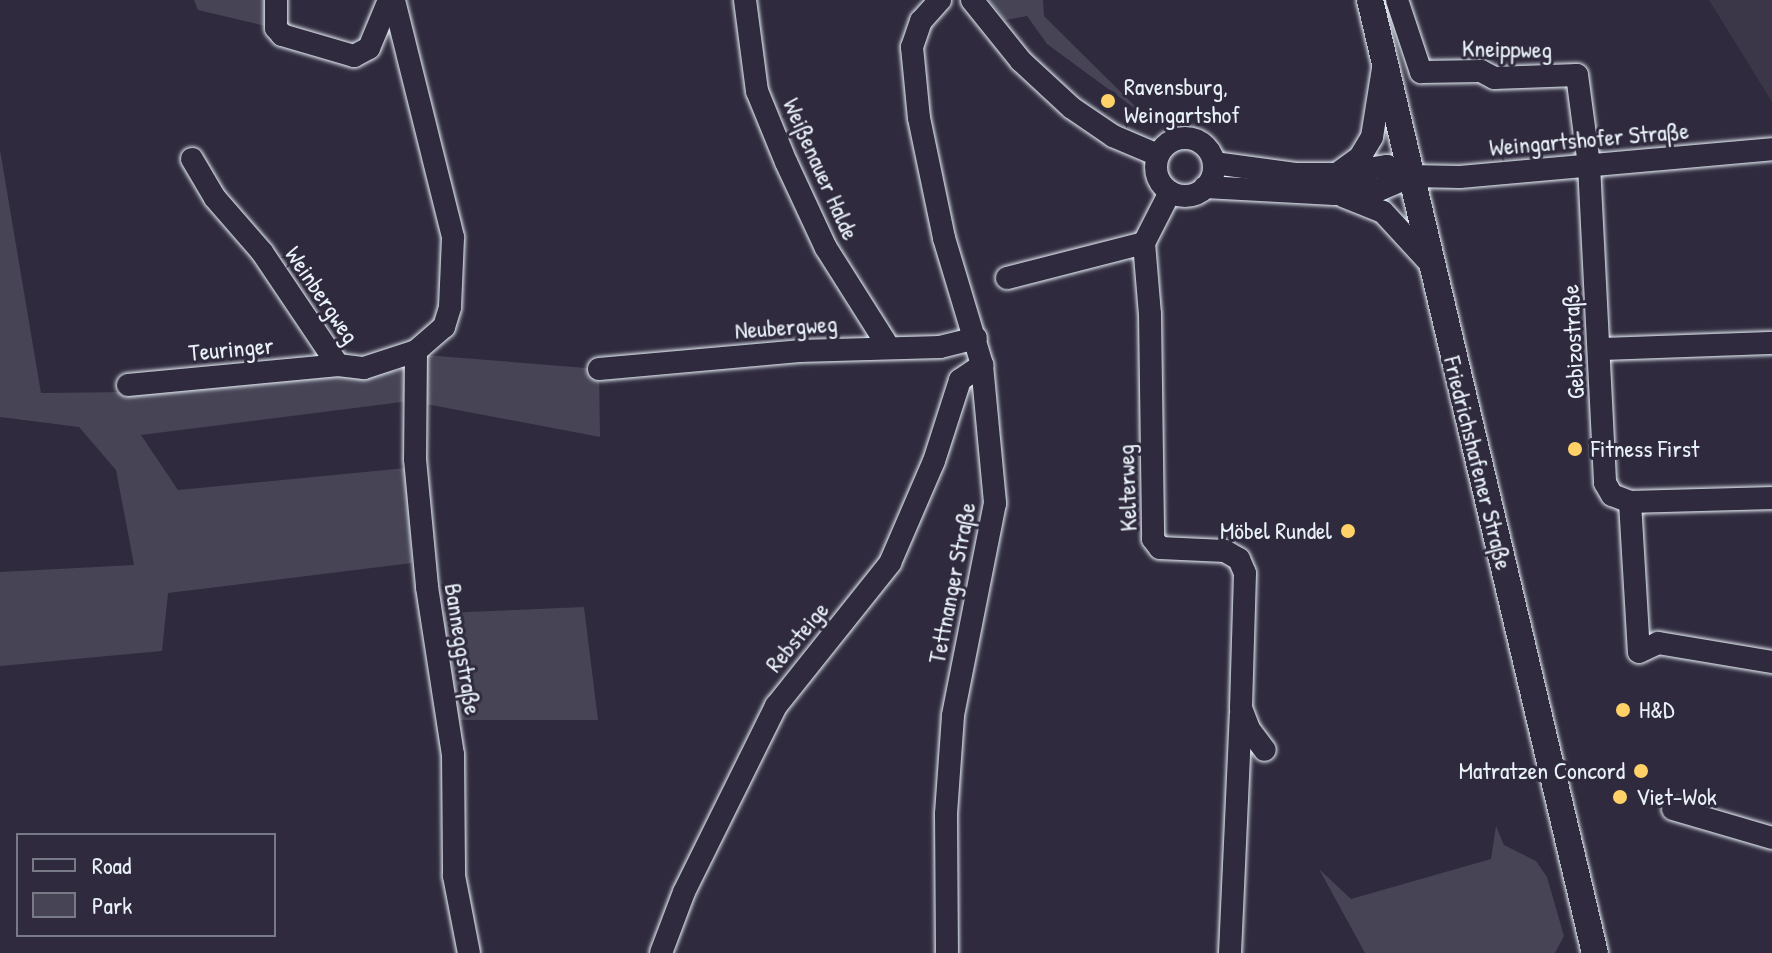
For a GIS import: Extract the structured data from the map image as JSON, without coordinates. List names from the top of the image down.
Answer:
{
  "streets": {
    "main road": ["Friedrichshafener Straße"],
    "street": [
      "Kneippweg",
      "Weingartshofer Straße",
      "Weißenauer Halde",
      "Weinbergweg",
      "Neubergweg",
      "Gebizostraße",
      "Teuringer",
      "Kelterweg",
      "Tettnanger Straße",
      "Rebsteige",
      "Banneggstraße"
    ]
  },
  "crossings": [
    ["Kneippweg", "Weingartshofer Straße"],
    ["Kneippweg", "Gebizostraße"],
    ["Weingartshofer Straße", "Gebizostraße"],
    ["Weingartshofer Straße", "Friedrichshafener Straße"],
    ["Weißenauer Halde", "Neubergweg"],
    ["Weinbergweg", "Teuringer"],
    ["Weinbergweg", "Banneggstraße"],
    ["Neubergweg", "Tettnanger Straße"],
    ["Tettnanger Straße", "Rebsteige"]
  ],
  "places": [
    "Ravensburg, Weingartshof",
    "Fitness First",
    "Möbel Rundel",
    "H&D",
    "Matratzen Concord",
    "Viet-Wok"
  ],
  "legend": ["Road", "Park"]
}
